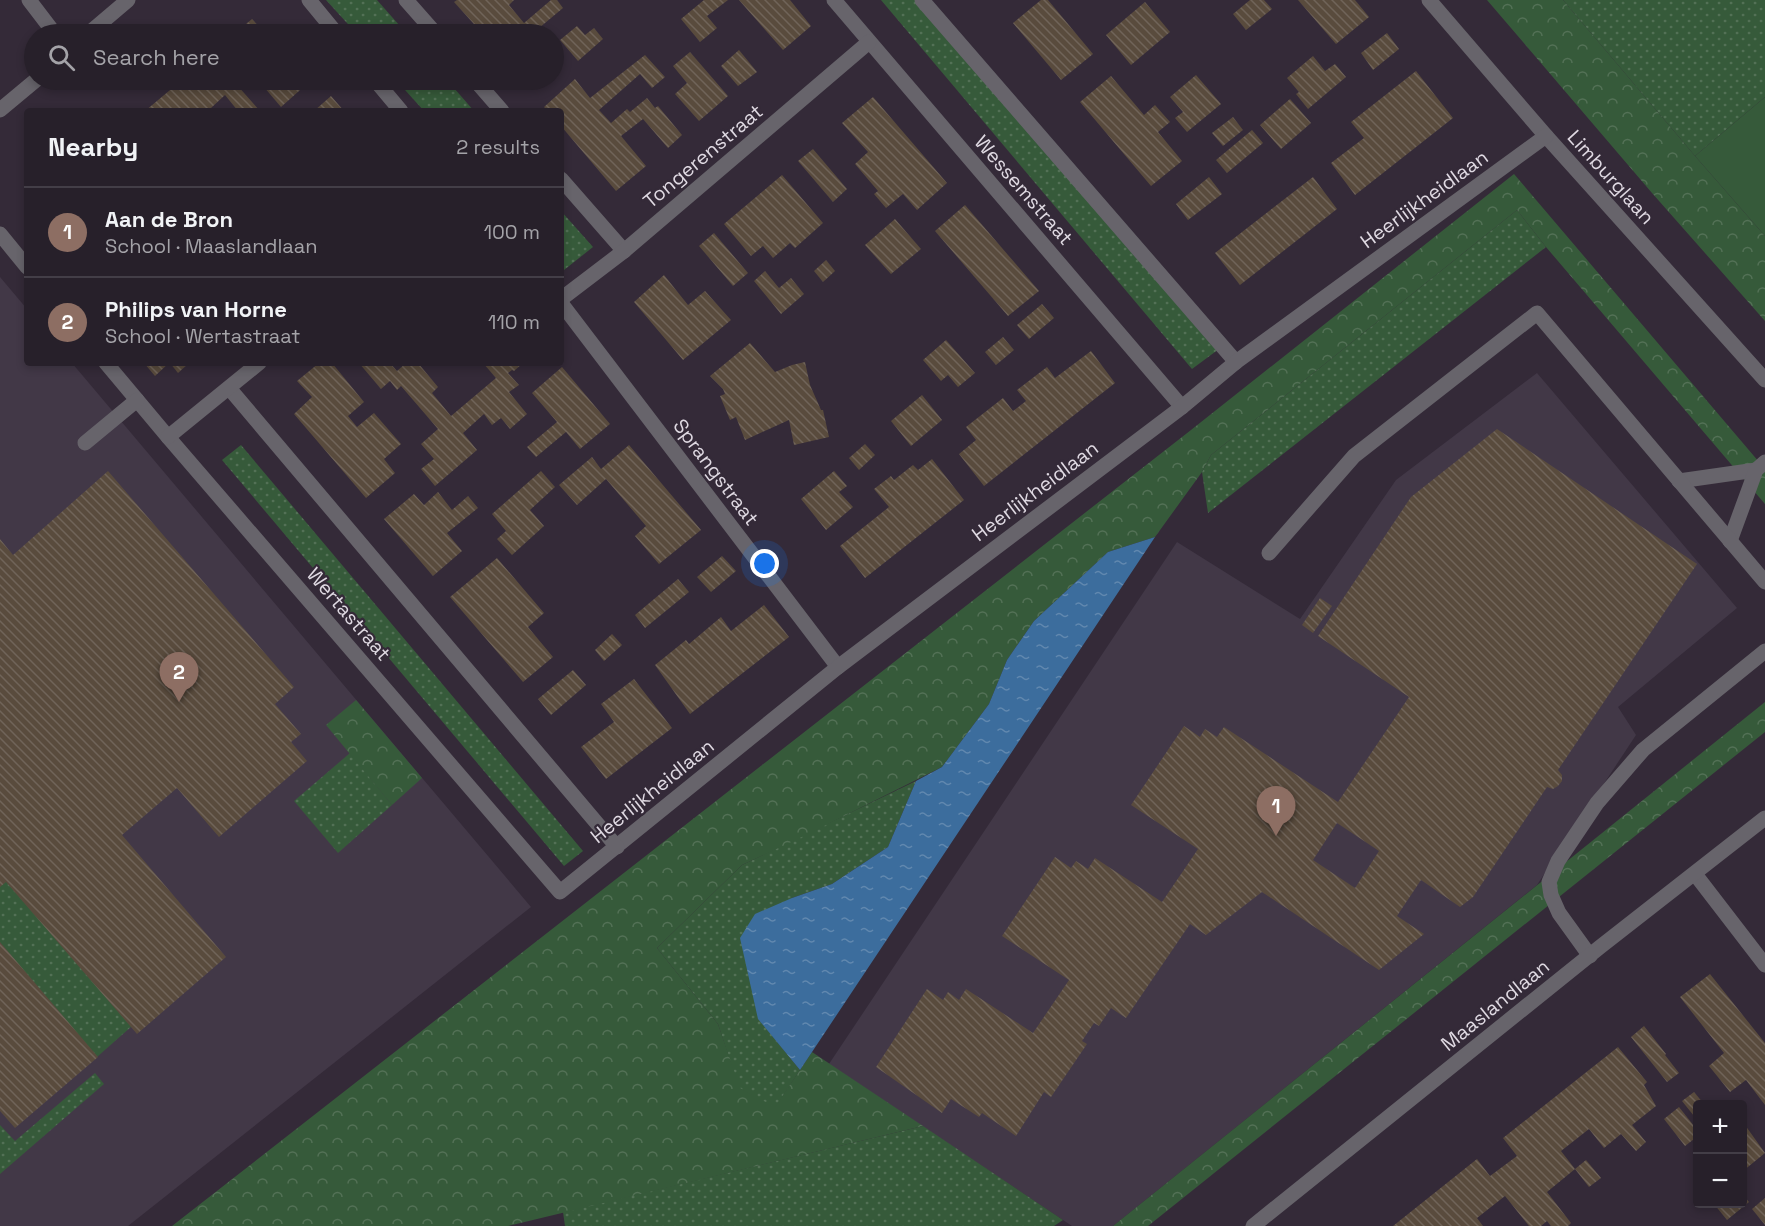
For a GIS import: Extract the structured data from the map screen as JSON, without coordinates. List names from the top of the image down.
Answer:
{
  "streets": {
    "street": [
      "Tongerenstraat",
      "Limburglaan",
      "Wessemstraat",
      "Heerlijkheidlaan",
      "Sprangstraat",
      "Wertastraat",
      "Maaslandlaan"
    ]
  },
  "crossings": [
    ["Tongerenstraat", "Wessemstraat"],
    ["Limburglaan", "Heerlijkheidlaan"],
    ["Wessemstraat", "Heerlijkheidlaan"],
    ["Heerlijkheidlaan", "Sprangstraat"],
    ["Heerlijkheidlaan", "Wertastraat"]
  ],
  "page": {
    "search": "Search here",
    "heading": ["Nearby", "2 results"],
    "list": [
      {
        "mark": "1",
        "name": "Aan de Bron",
        "note": "School · Maaslandlaan",
        "value": "100 m"
      },
      {
        "mark": "2",
        "name": "Philips van Horne",
        "note": "School · Wertastraat",
        "value": "110 m"
      }
    ],
    "pins": ["2", "1"],
    "map_buttons": ["+", "−"]
  }
}
